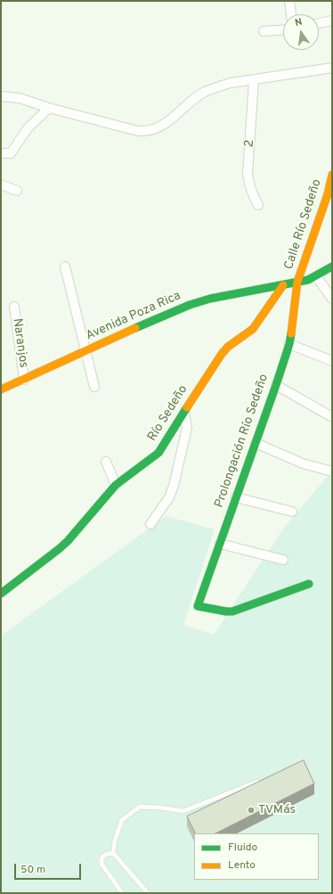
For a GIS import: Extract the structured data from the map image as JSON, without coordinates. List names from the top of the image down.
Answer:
{
  "streets": {
    "street": [
      "2",
      "Calle Río Sedeño",
      "Avenida Poza Rica",
      "Naranjos",
      "Río Sedeño",
      "Prolongación Río Sedeño"
    ]
  },
  "crossings": [
    ["Calle Río Sedeño", "Prolongación Río Sedeño"],
    ["Avenida Poza Rica", "Naranjos"],
    ["Avenida Poza Rica", "Río Sedeño"]
  ],
  "places": ["TVMás"],
  "legend": ["Fluido", "Lento"],
  "scale_bar": "50 m",
  "north": "top"
}
